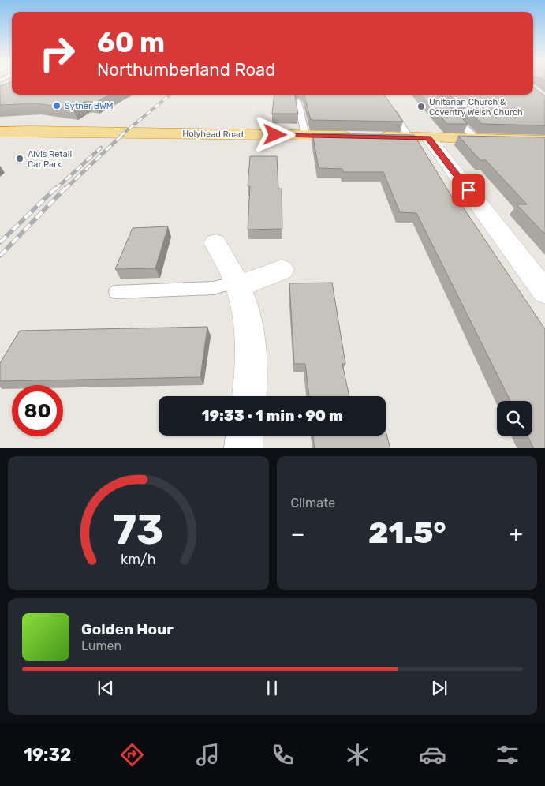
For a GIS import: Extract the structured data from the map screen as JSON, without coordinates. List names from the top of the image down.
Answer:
{
  "streets": {
    "highway": ["Holyhead Road"]
  },
  "places": ["Sytner BWM", "Unitarian Church & Coventry Welsh Church", "Alvis Retail Car Park"],
  "page": {
    "turn": ["60 m", "Northumberland Road"],
    "limit": "80",
    "trip": "19:33 · 1 min · 90 m",
    "tile": "Climate",
    "heat": ["−", "21.5°", "+"],
    "song": ["Golden Hour", "Lumen"],
    "tabs": "19:32",
    "gauge": ["73", "km/h"]
  }
}
